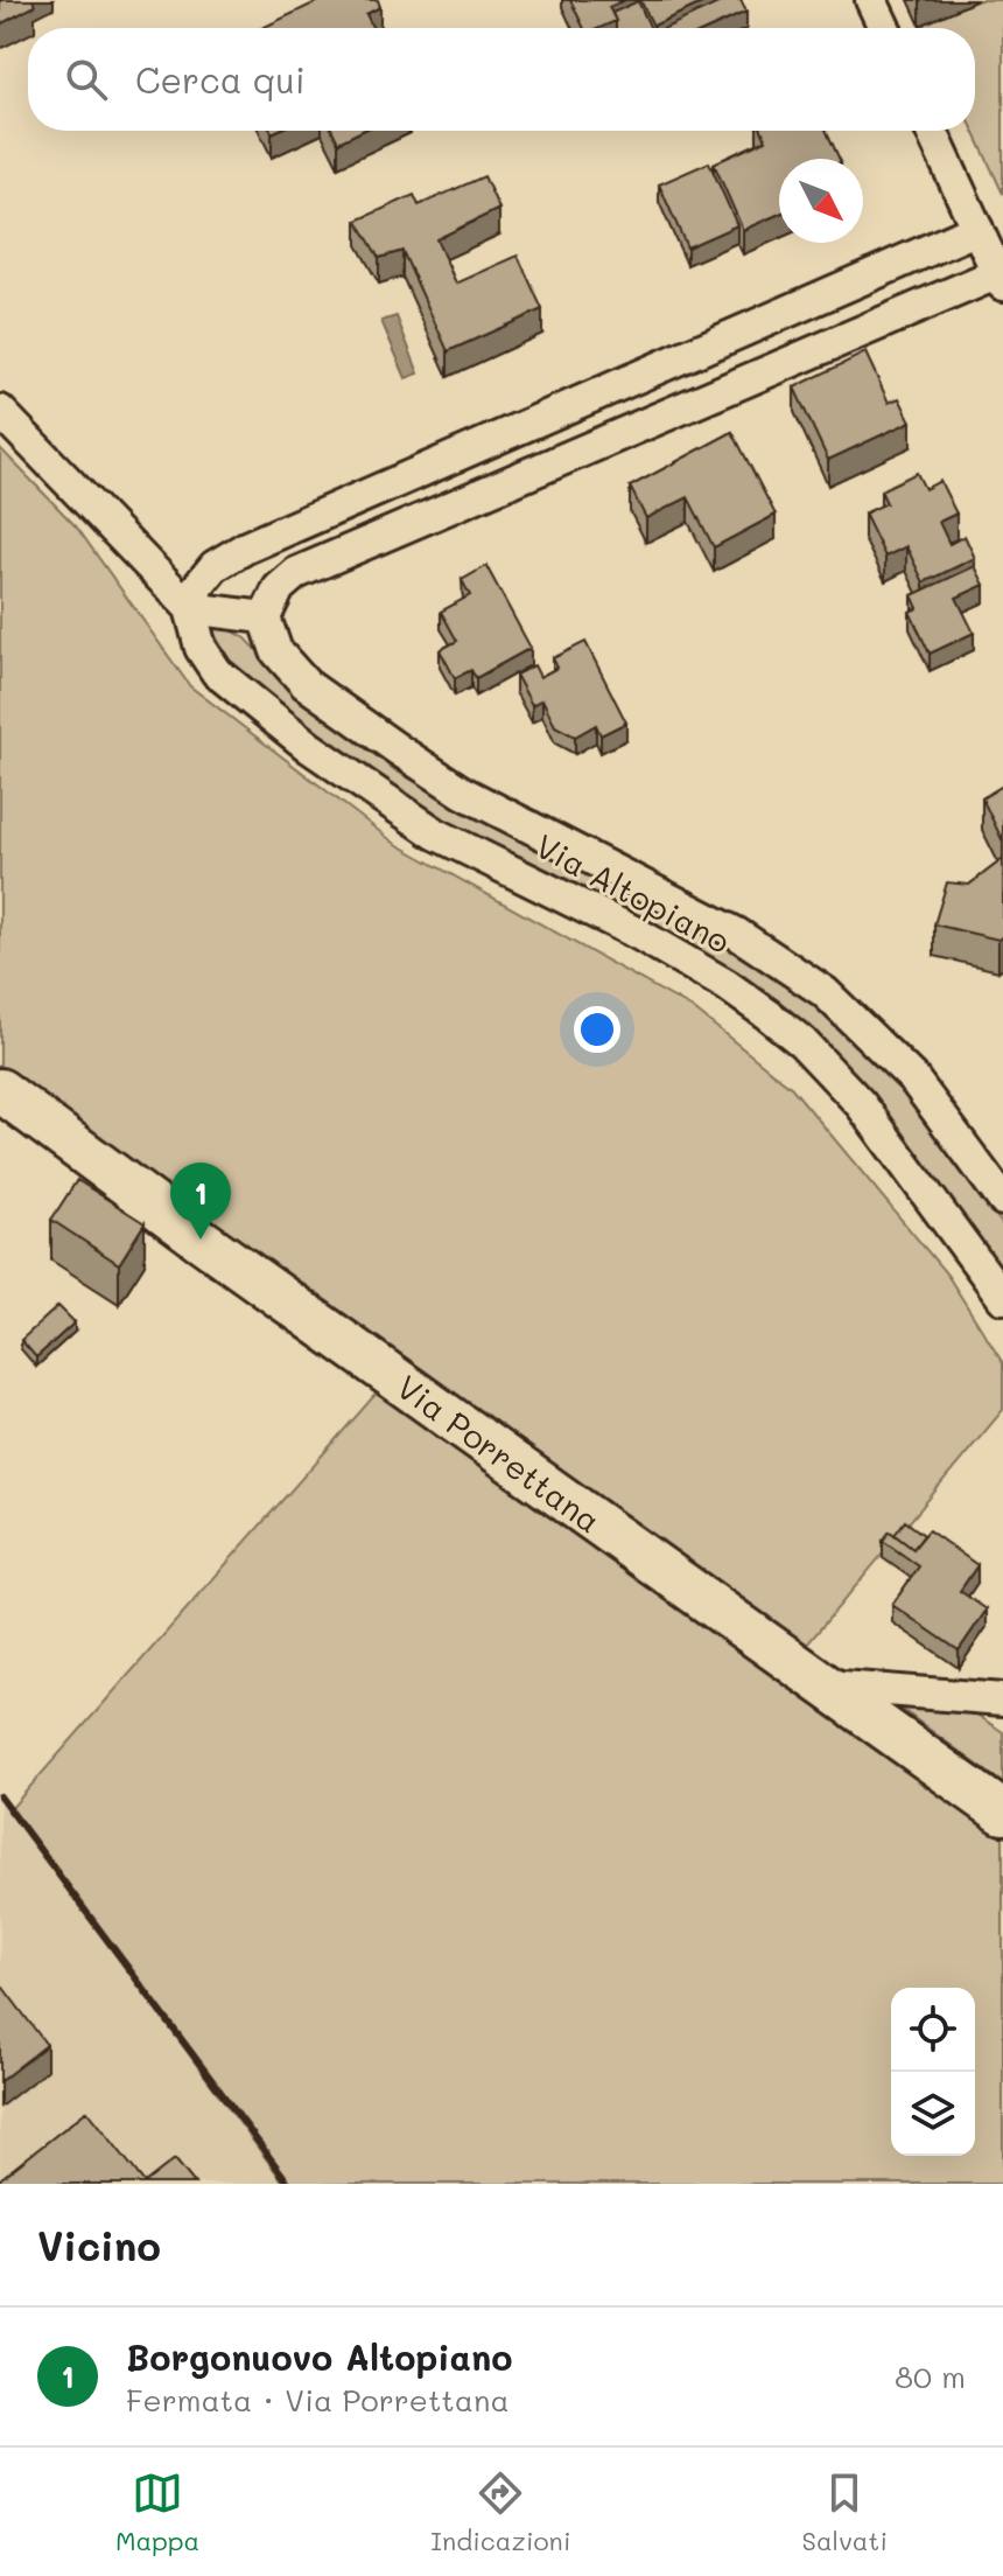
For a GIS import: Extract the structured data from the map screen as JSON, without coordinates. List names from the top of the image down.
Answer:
{
  "streets": {
    "main road": ["Via Porrettana"],
    "street": ["Via Altopiano"]
  },
  "north": "bottom right",
  "page": {
    "search": "Cerca qui",
    "pins": "1",
    "heading": "Vicino",
    "list": [
      {
        "mark": "1",
        "name": "Borgonuovo Altopiano",
        "note": "Fermata · Via Porrettana",
        "value": "80 m"
      }
    ],
    "nav": ["Mappa", "Indicazioni", "Salvati"]
  }
}
